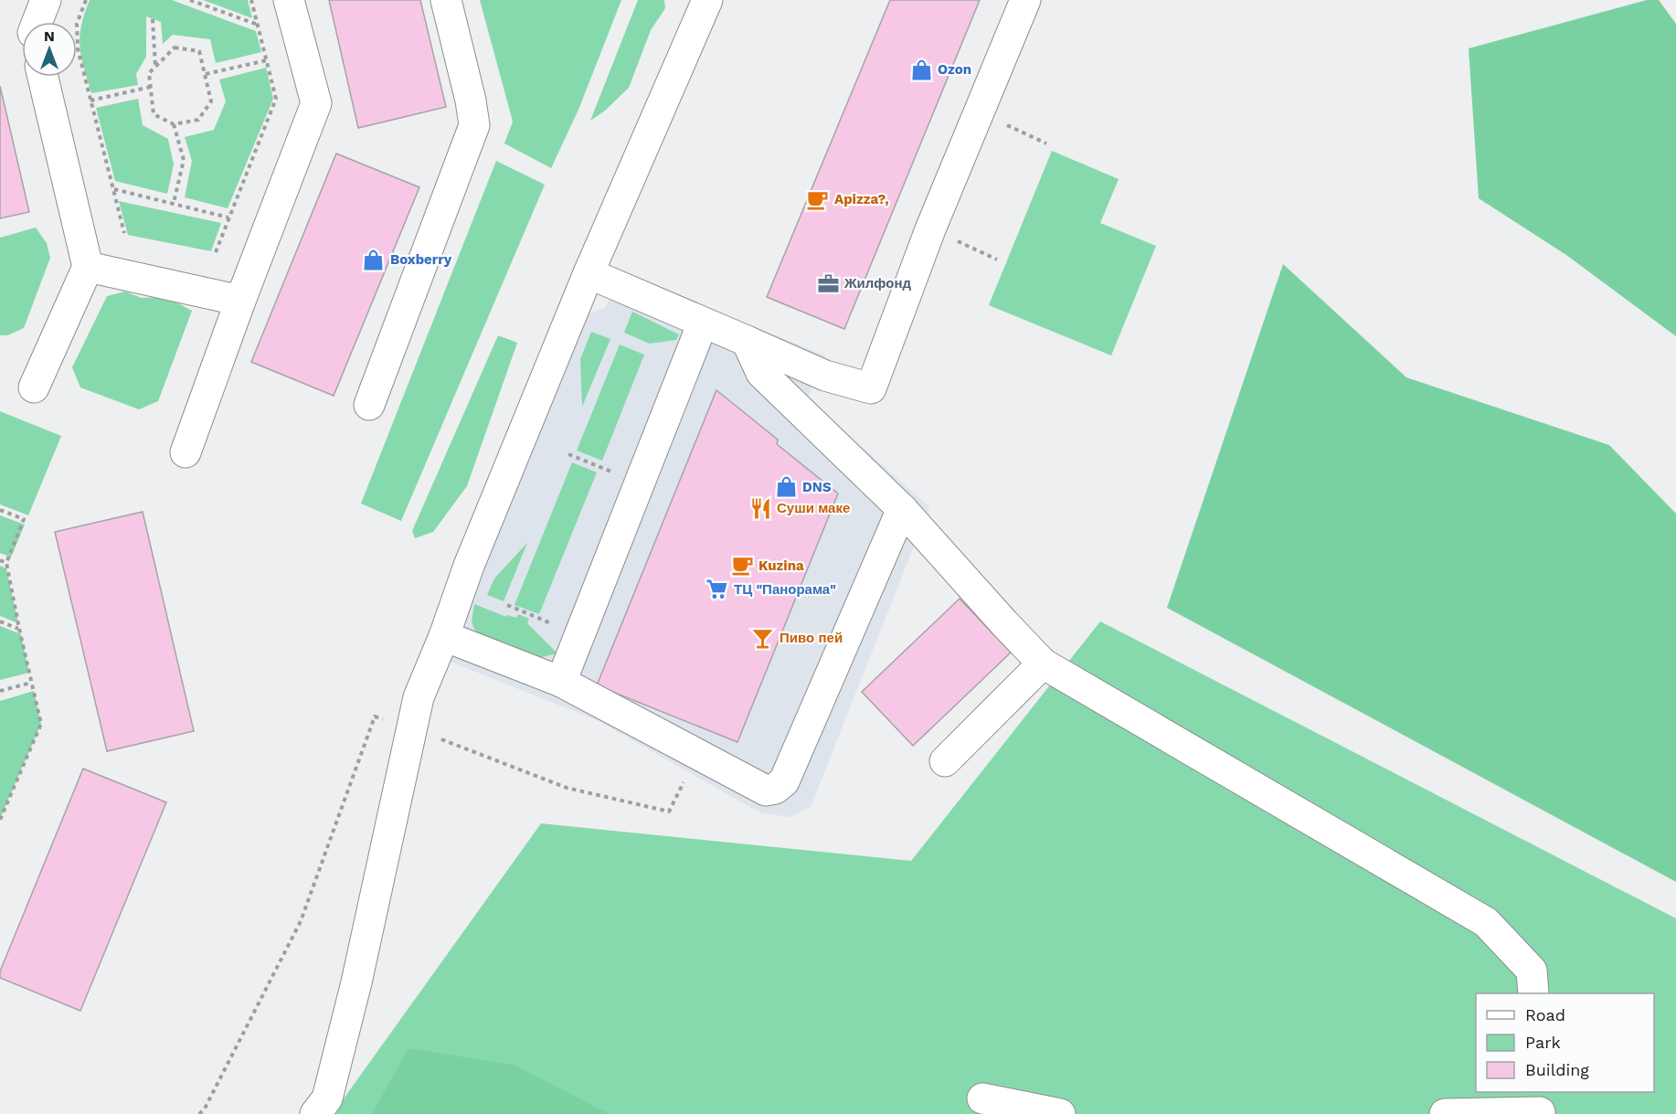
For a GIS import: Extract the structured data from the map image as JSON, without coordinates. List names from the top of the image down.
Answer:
{
  "places": {
    "shop": ["Ozon", "Boxberry", "DNS"],
    "cafe": ["Apizza?,", "Kuzina"],
    "office": ["Жилфонд"],
    "restaurant": ["Суши маке"],
    "supermarket": ["ТЦ \"Панорама\""],
    "bar": ["Пиво пей"]
  },
  "legend": ["Road", "Park", "Building"],
  "north": "top"
}
